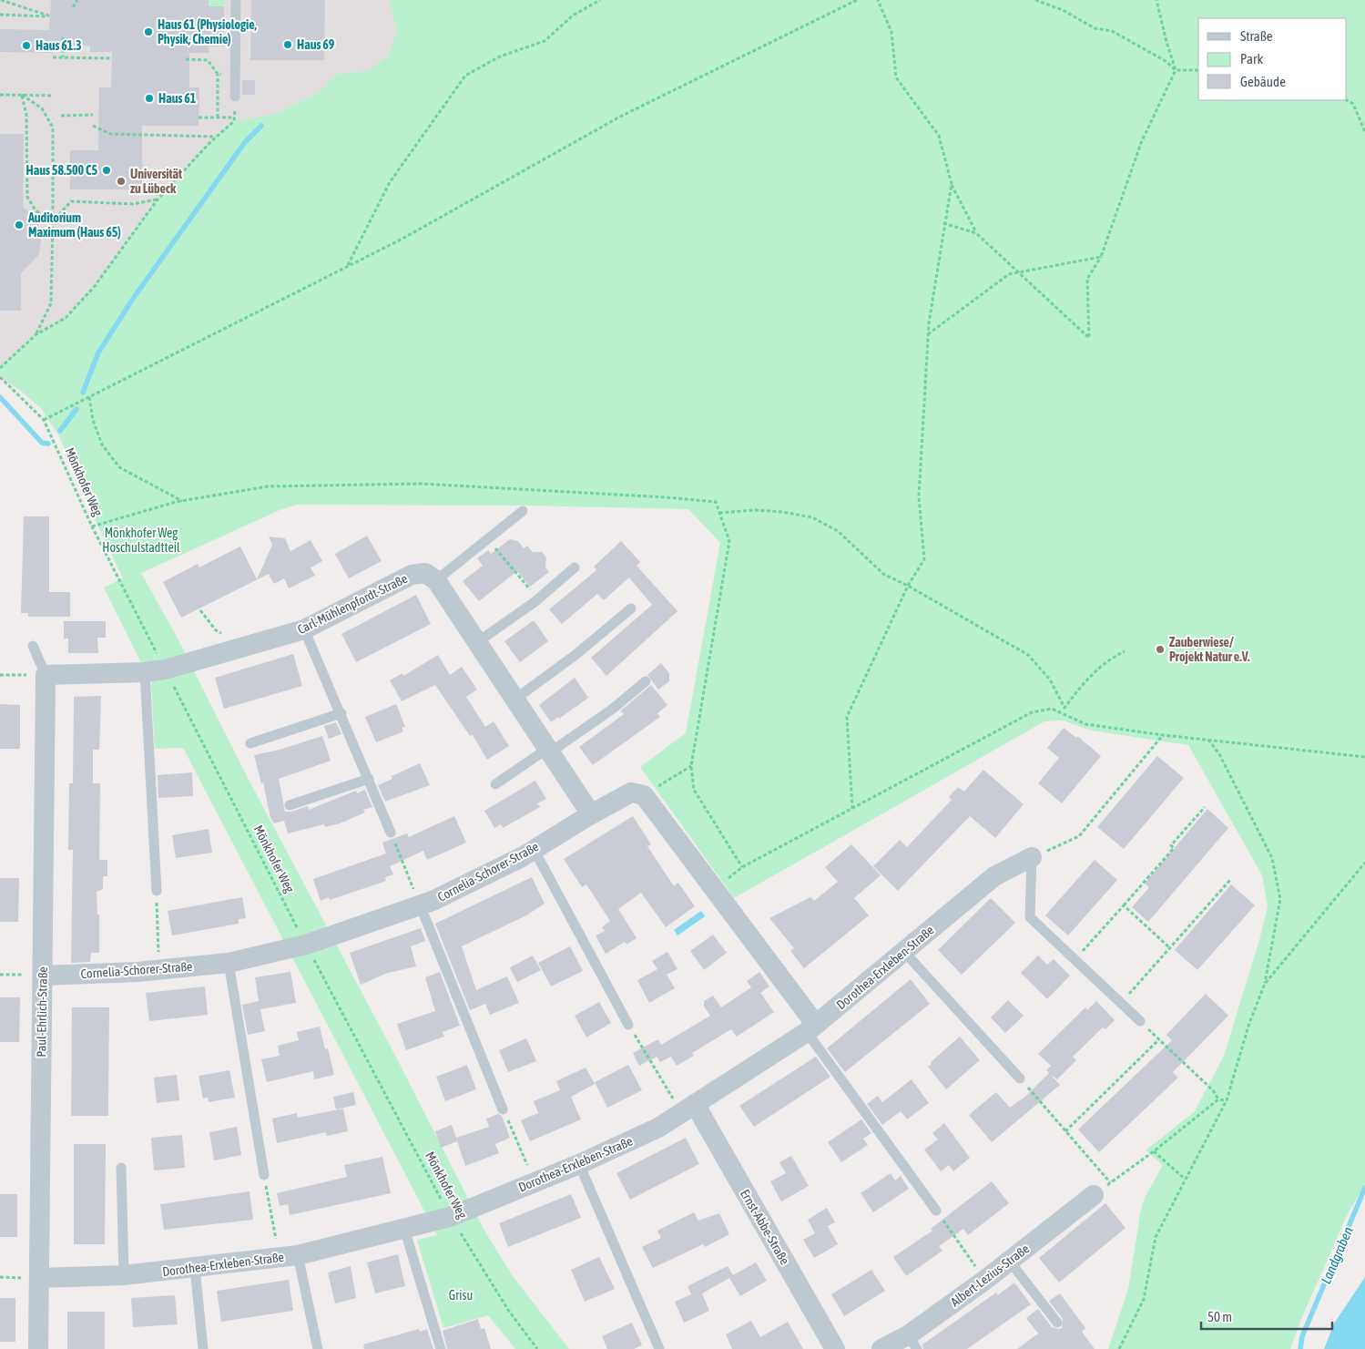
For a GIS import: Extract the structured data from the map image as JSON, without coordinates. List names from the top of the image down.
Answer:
{
  "streets": {
    "street": [
      "Carl-Mühlenpfordt-Straße",
      "Cornelia-Schorer-Straße",
      "Dorothea-Erxleben-Straße",
      "Paul-Ehrlich-Straße",
      "Ernst-Abbe-Straße",
      "Albert-Lezius-Straße"
    ],
    "path": ["Mönkhofer Weg"]
  },
  "crossings": [
    ["Mönkhofer Weg", "Carl-Mühlenpfordt-Straße"],
    ["Mönkhofer Weg", "Cornelia-Schorer-Straße"],
    ["Mönkhofer Weg", "Dorothea-Erxleben-Straße"],
    ["Carl-Mühlenpfordt-Straße", "Paul-Ehrlich-Straße"],
    ["Cornelia-Schorer-Straße", "Paul-Ehrlich-Straße"],
    ["Dorothea-Erxleben-Straße", "Paul-Ehrlich-Straße"],
    ["Dorothea-Erxleben-Straße", "Ernst-Abbe-Straße"]
  ],
  "water": ["Landgraben"],
  "parks": ["Mönkhofer Weg Hoschulstadtteil", "Grisu"],
  "places": [
    "Haus 61 (Physiologie, Physik, Chemie)",
    "Haus 69",
    "Haus 61.3",
    "Haus 61",
    "Haus 58.500 C5",
    "Universität zu Lübeck",
    "Auditorium Maximum (Haus 65)",
    "Zauberwiese/ Projekt Natur e.V."
  ],
  "legend": ["Straße", "Park", "Gebäude"],
  "scale_bar": "50 m"
}
